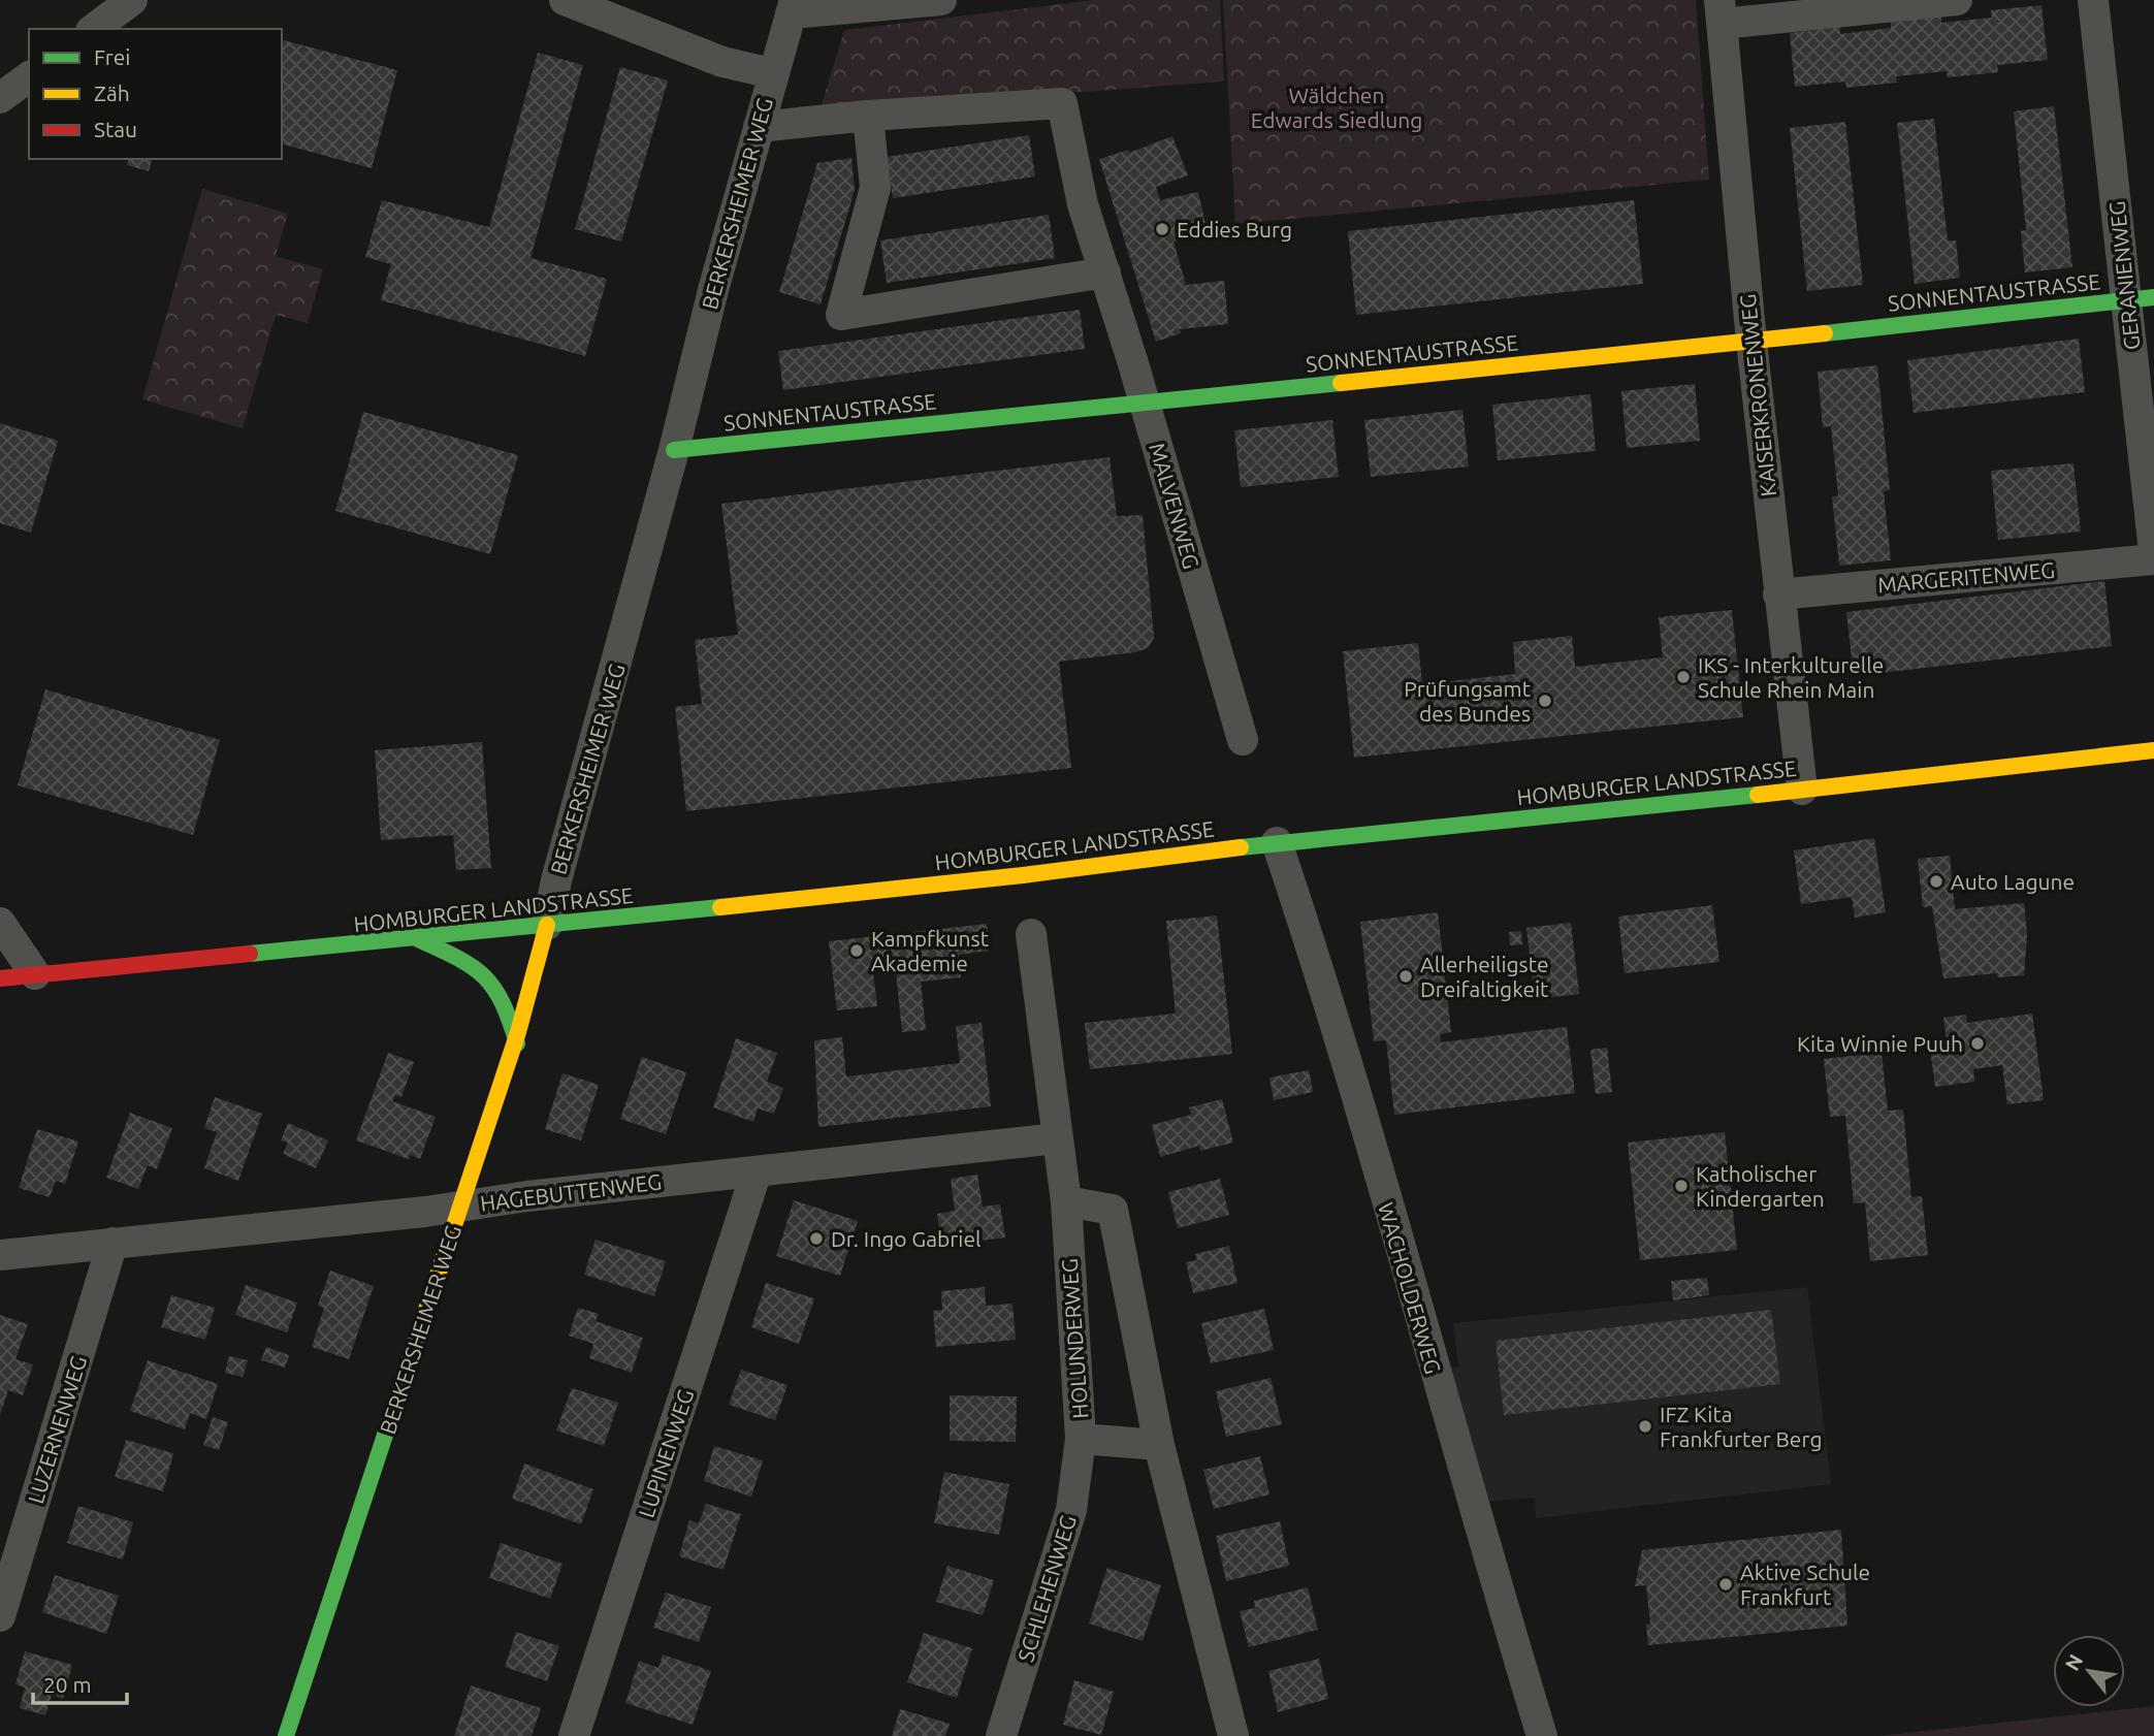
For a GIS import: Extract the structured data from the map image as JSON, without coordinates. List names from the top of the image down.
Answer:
{
  "streets": {
    "street": [
      "BERKERSHEIMER WEG",
      "GERANIENWEG",
      "SONNENTAUSTRASSE",
      "KAISERKRONENWEG",
      "MALVENWEG",
      "MARGERITENWEG",
      "HOMBURGER LANDSTRASSE",
      "HAGEBUTTENWEG",
      "WACHOLDERWEG",
      "HOLUNDERWEG",
      "LUZERNENWEG",
      "LUPINENWEG",
      "SCHLEHENWEG"
    ]
  },
  "crossings": [
    ["BERKERSHEIMER WEG", "SONNENTAUSTRASSE"],
    ["BERKERSHEIMER WEG", "MALVENWEG"],
    ["BERKERSHEIMER WEG", "HOMBURGER LANDSTRASSE"],
    ["BERKERSHEIMER WEG", "HAGEBUTTENWEG"],
    ["GERANIENWEG", "SONNENTAUSTRASSE"],
    ["SONNENTAUSTRASSE", "KAISERKRONENWEG"],
    ["SONNENTAUSTRASSE", "MALVENWEG"],
    ["KAISERKRONENWEG", "MARGERITENWEG"],
    ["KAISERKRONENWEG", "HOMBURGER LANDSTRASSE"],
    ["HOMBURGER LANDSTRASSE", "WACHOLDERWEG"],
    ["HAGEBUTTENWEG", "HOLUNDERWEG"],
    ["HAGEBUTTENWEG", "LUZERNENWEG"],
    ["HAGEBUTTENWEG", "LUPINENWEG"],
    ["HOLUNDERWEG", "SCHLEHENWEG"]
  ],
  "parks": ["Wäldchen Edwards Siedlung"],
  "places": [
    "Eddies Burg",
    "IKS - Interkulturelle Schule Rhein Main",
    "Prüfungsamt des Bundes",
    "Auto Lagune",
    "Kampfkunst Akademie",
    "Allerheiligste Dreifaltigkeit",
    "Kita Winnie Puuh",
    "Katholischer Kindergarten",
    "Dr. Ingo Gabriel",
    "IFZ Kita Frankfurter Berg",
    "Aktive Schule Frankfurt"
  ],
  "legend": ["Frei", "Zäh", "Stau"],
  "scale_bar": "20 m",
  "north": "top left"
}
